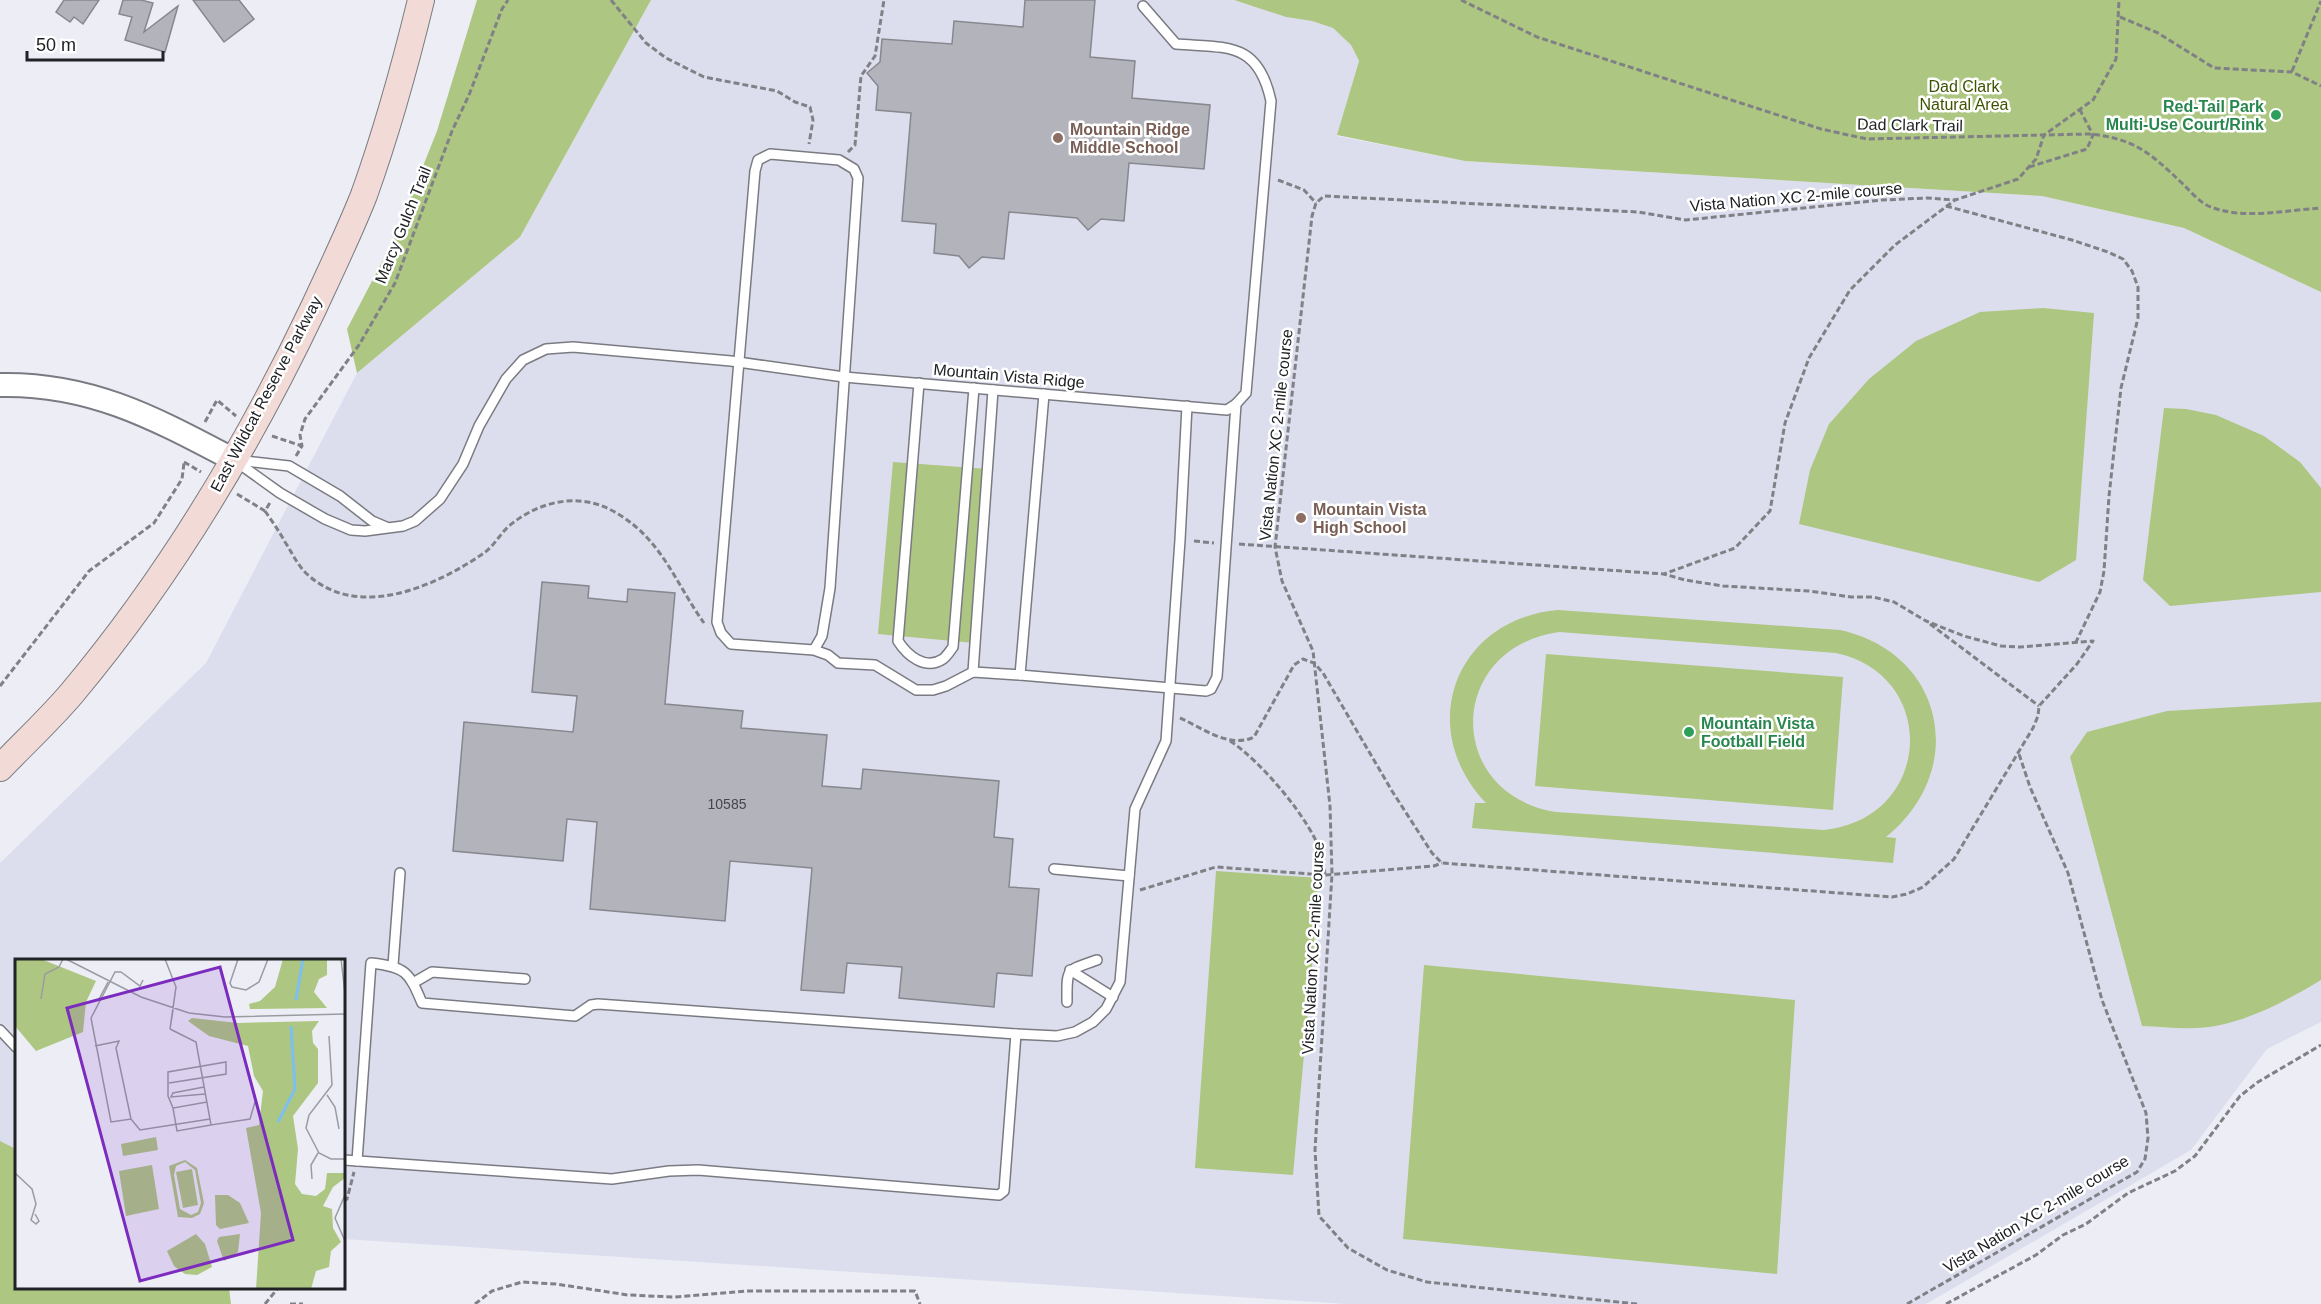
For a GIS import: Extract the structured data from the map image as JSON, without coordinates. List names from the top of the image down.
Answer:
{
  "streets": {
    "main road": ["East Wildcat Reserve Parkway"],
    "lane": ["Mountain Vista Ridge"],
    "path": ["Dad Clark Trail", "Vista Nation XC 2-mile course", "Marcy Gulch Trail"]
  },
  "crossings": [
    ["Mountain Vista Ridge", "East Wildcat Reserve Parkway"]
  ],
  "parks": ["Dad Clark Natural Area"],
  "places": [
    "Red-Tail Park Multi-Use Court/Rink",
    "Mountain Ridge Middle School",
    "Mountain Vista High School",
    "Mountain Vista Football Field"
  ],
  "house_numbers": ["10585"],
  "scale_bar": "50 m"
}
